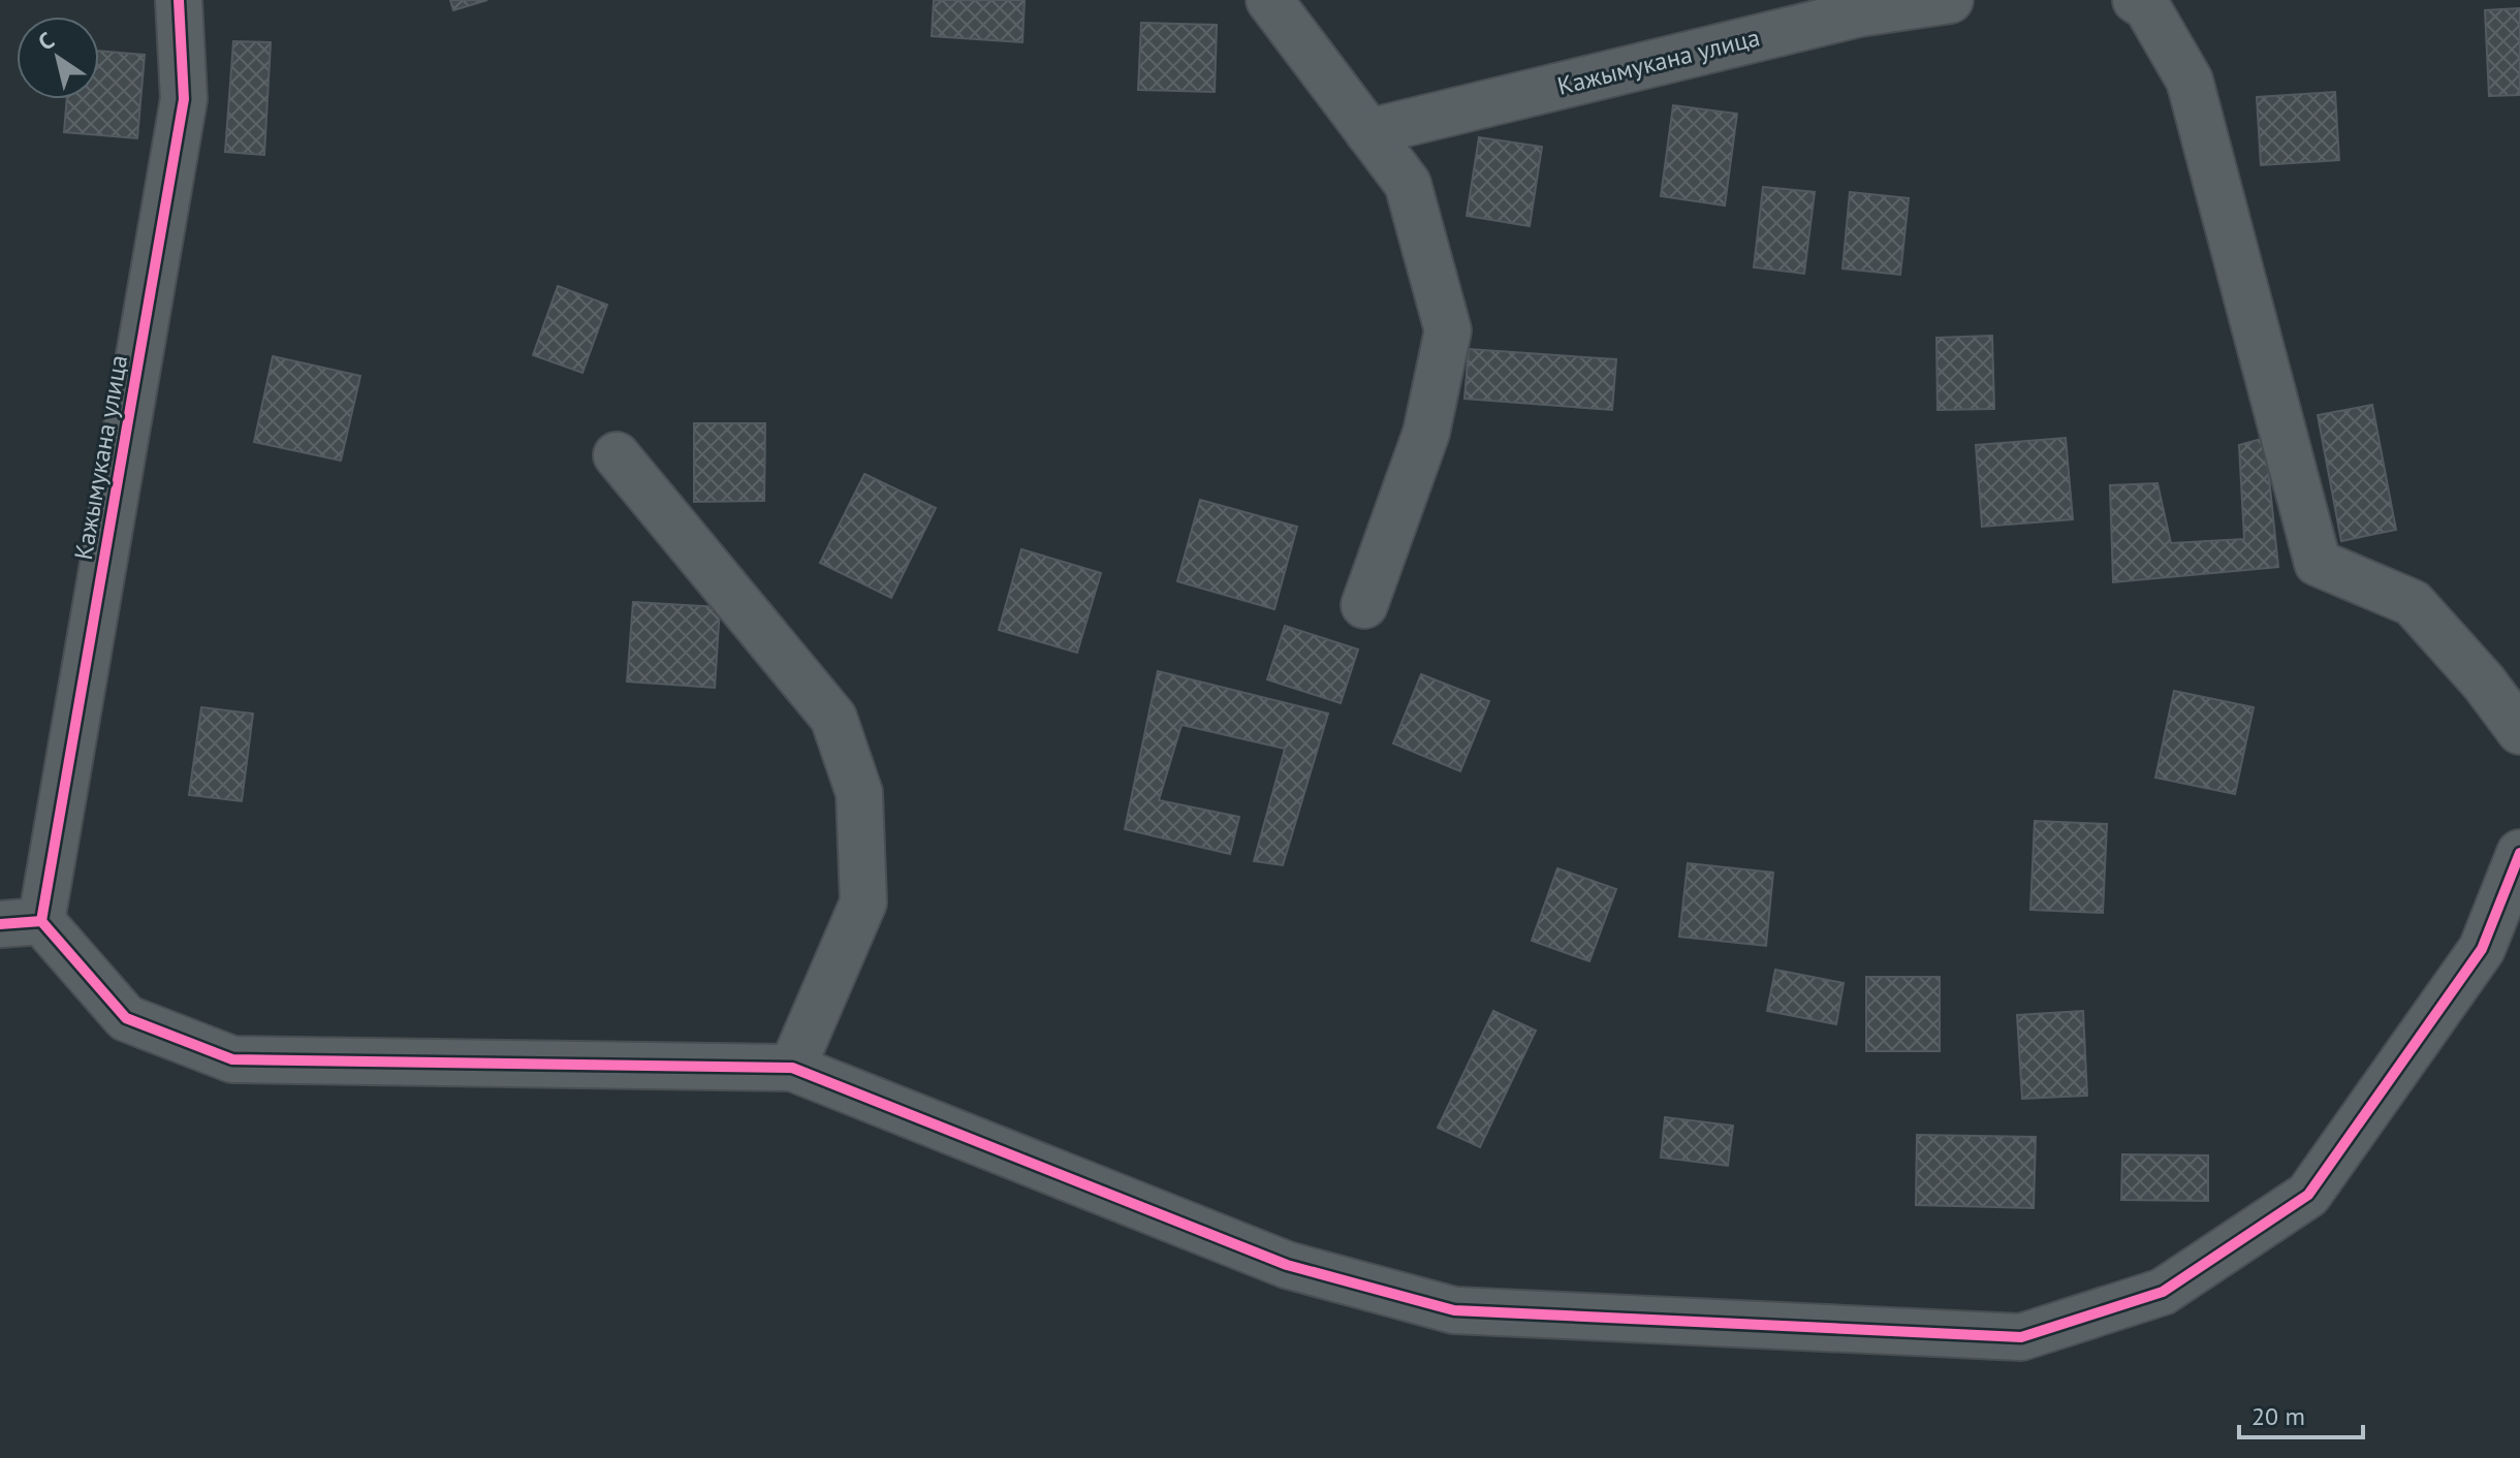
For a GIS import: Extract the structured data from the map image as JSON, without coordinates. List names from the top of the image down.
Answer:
{
  "streets": {
    "street": ["Кажымукана улица"]
  },
  "scale_bar": "20 m",
  "north": "top left"
}
